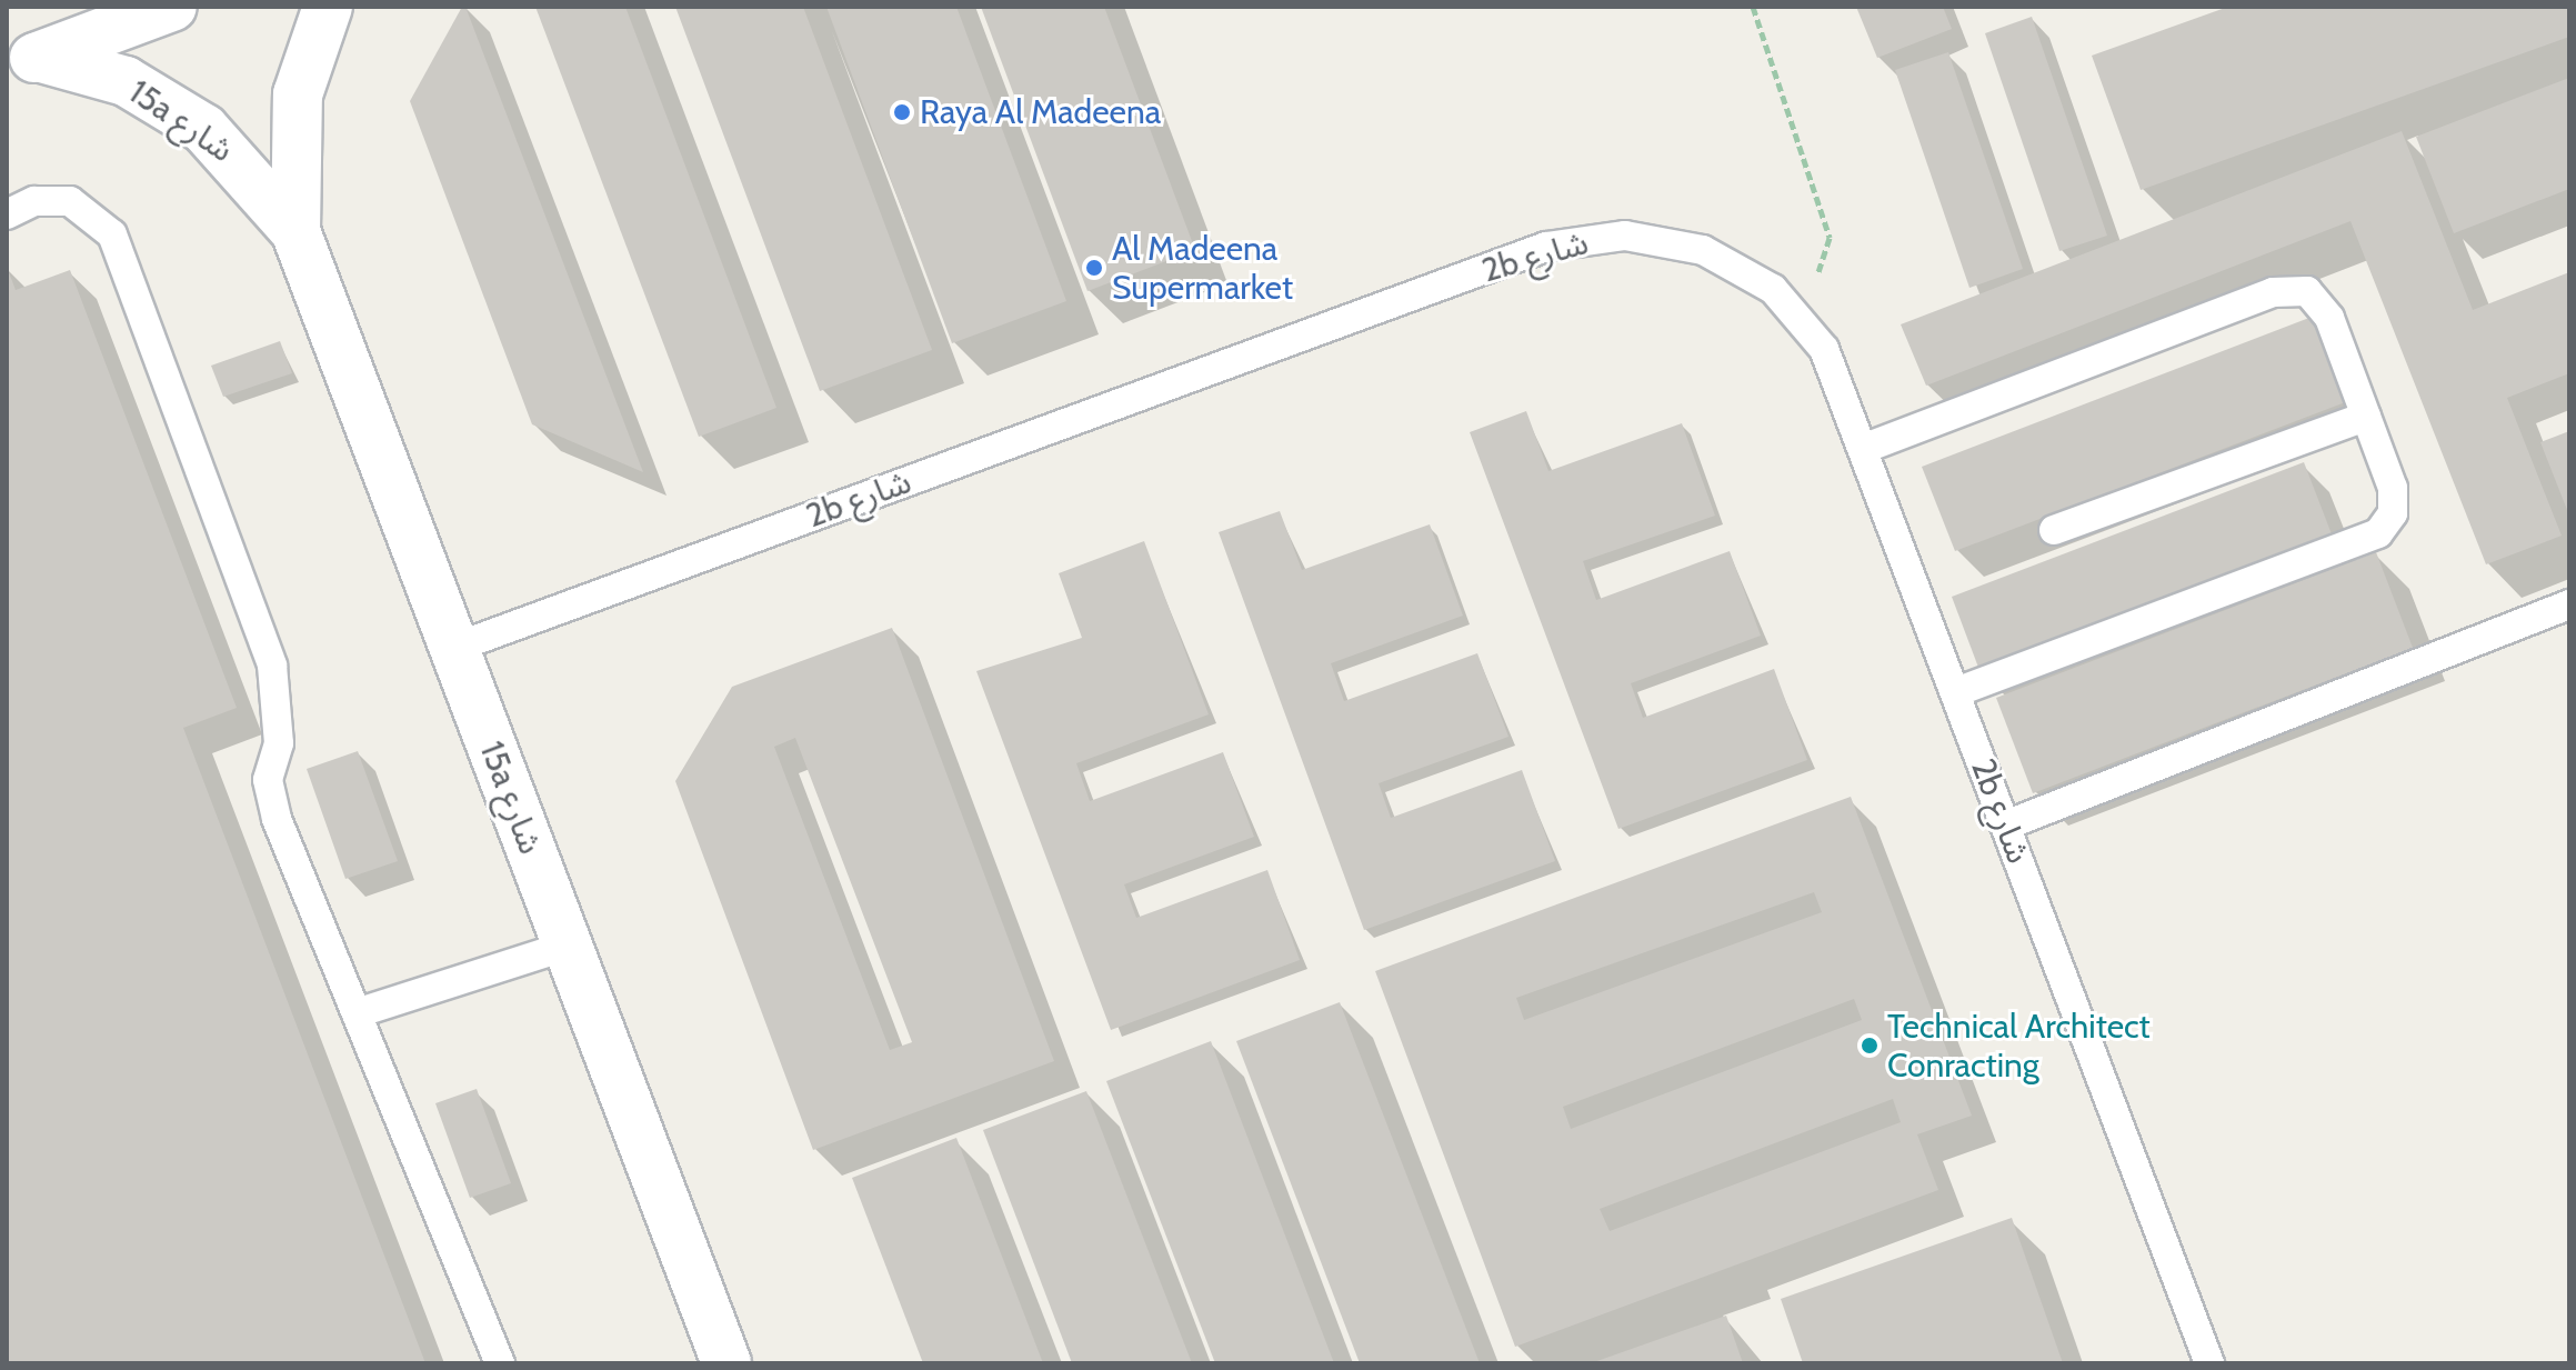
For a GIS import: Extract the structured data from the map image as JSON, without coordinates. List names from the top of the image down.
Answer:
{
  "streets": {
    "street": ["15a شارع"],
    "lane": ["2b شارع"]
  },
  "crossings": [
    ["15a شارع", "2b شارع"]
  ],
  "places": ["Raya Al Madeena", "Al Madeena Supermarket", "Technical Architect Conracting"]
}
